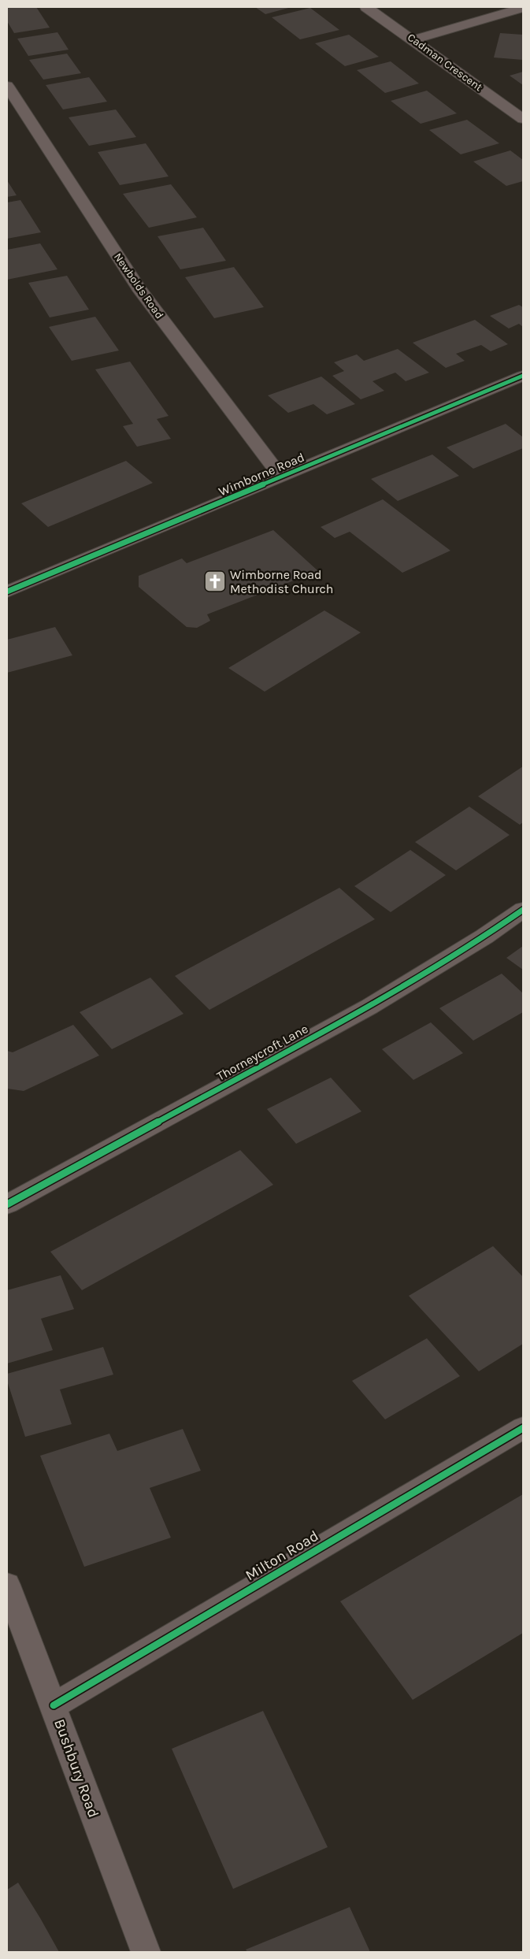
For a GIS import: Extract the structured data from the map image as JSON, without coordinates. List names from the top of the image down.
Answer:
{
  "streets": {
    "street": [
      "Cadman Crescent",
      "Newbolds Road",
      "Wimborne Road",
      "Thorneycroft Lane",
      "Milton Road",
      "Bushbury Road"
    ]
  },
  "crossings": [
    ["Newbolds Road", "Wimborne Road"],
    ["Milton Road", "Bushbury Road"]
  ],
  "places": {
    "church": ["Wimborne Road Methodist Church"]
  }
}
